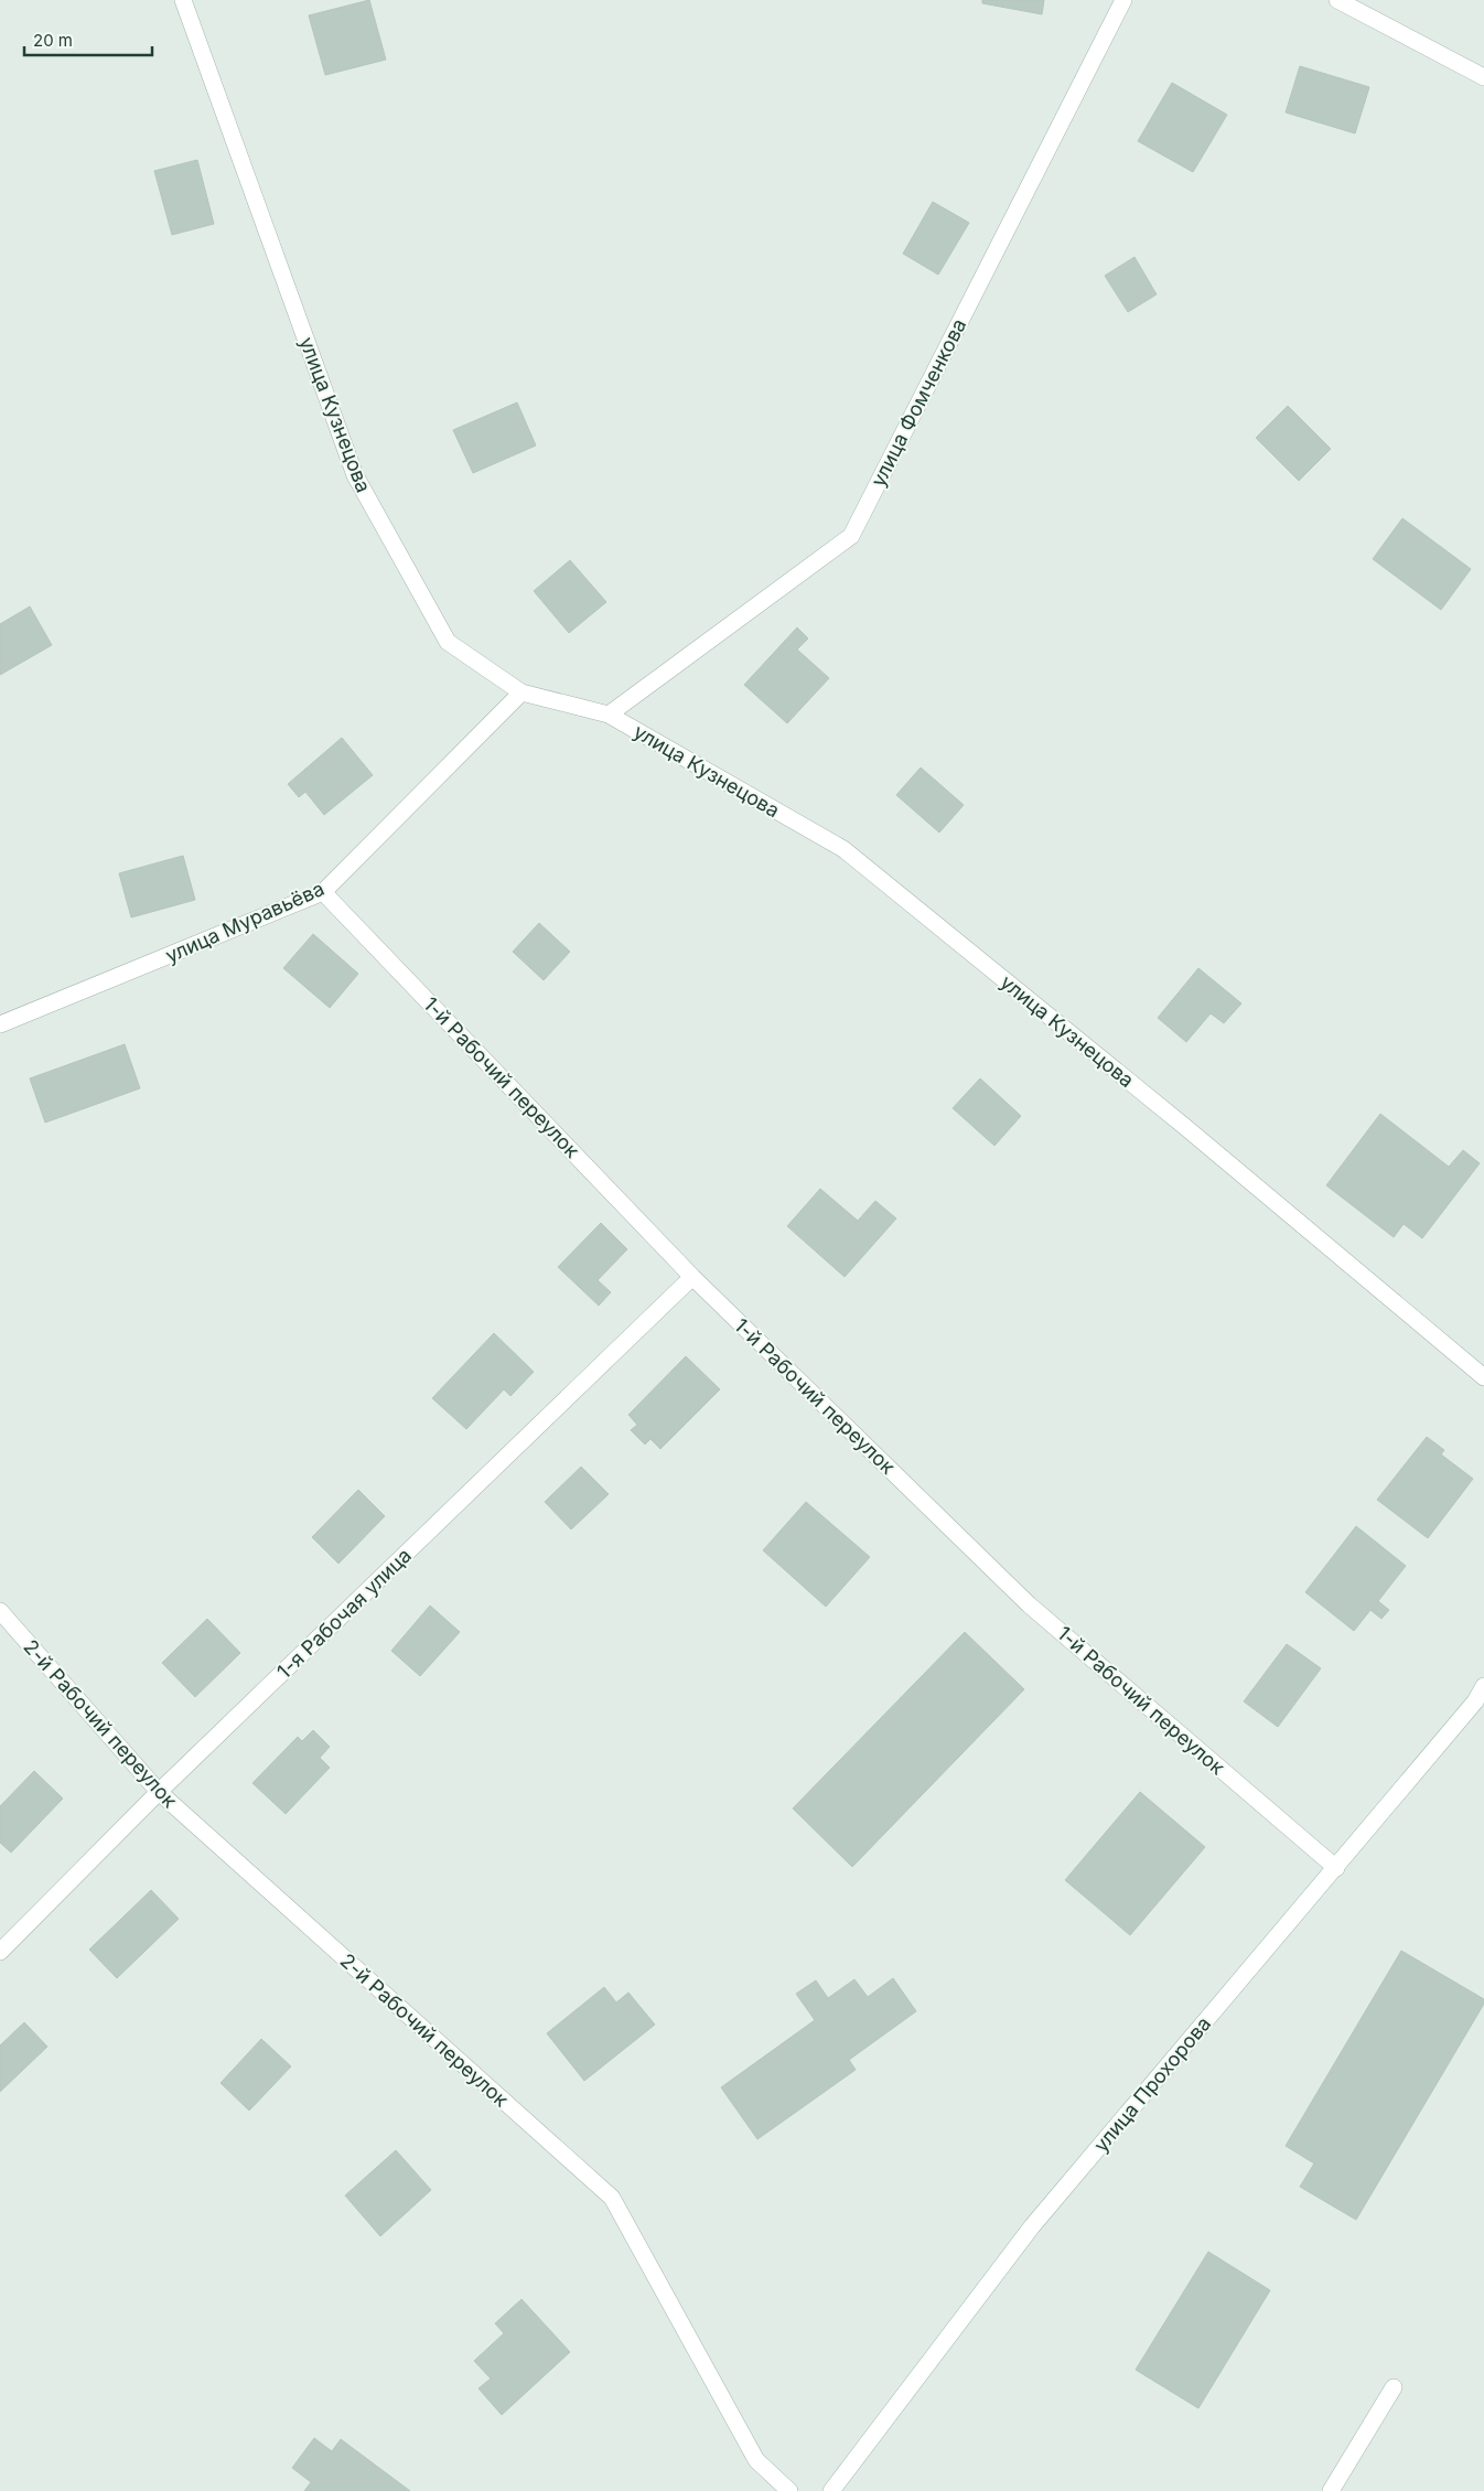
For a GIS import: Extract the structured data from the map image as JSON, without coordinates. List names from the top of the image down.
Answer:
{
  "streets": {
    "street": [
      "улица Фомченкова",
      "улица Кузнецова",
      "улица Муравьёва",
      "1-й Рабочий переулок",
      "1-я Рабочая улица",
      "2-й Рабочий переулок",
      "улица Прохорова"
    ]
  },
  "crossings": [
    ["улица Фомченкова", "улица Кузнецова"],
    ["улица Кузнецова", "улица Муравьёва"],
    ["улица Муравьёва", "1-й Рабочий переулок"],
    ["1-й Рабочий переулок", "1-я Рабочая улица"],
    ["1-й Рабочий переулок", "улица Прохорова"],
    ["1-я Рабочая улица", "2-й Рабочий переулок"]
  ],
  "scale_bar": "20 m"
}
